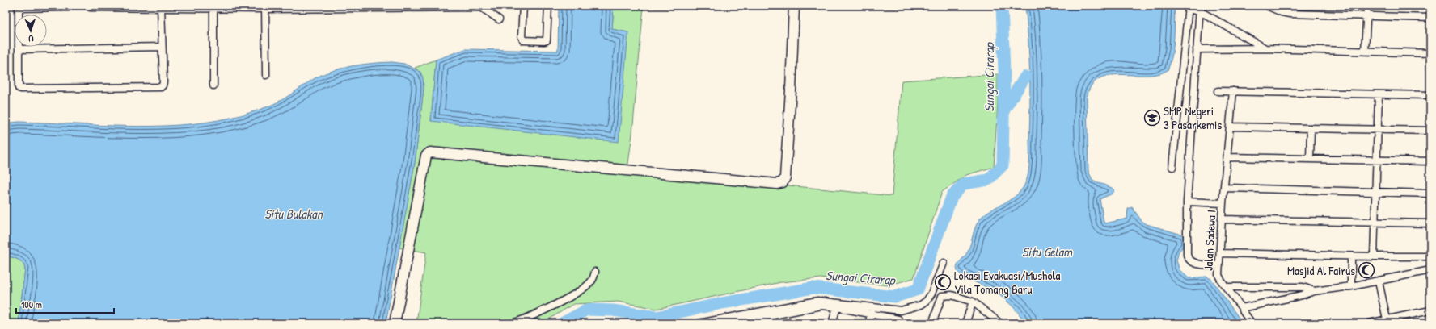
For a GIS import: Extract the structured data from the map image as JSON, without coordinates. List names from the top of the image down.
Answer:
{
  "streets": {
    "street": ["Jalan Sadewa I"]
  },
  "water": ["Sungai Cirarap", "Situ Bulakan", "Situ Gelam"],
  "places": {
    "school or university": ["SMP Negeri 3 Pasarkemis"],
    "mosque": ["Masjid Al Fairus", "Lokasi Evakuasi/Mushola Vila Tomang Baru"]
  },
  "scale_bar": "100 m",
  "north": "bottom"
}
